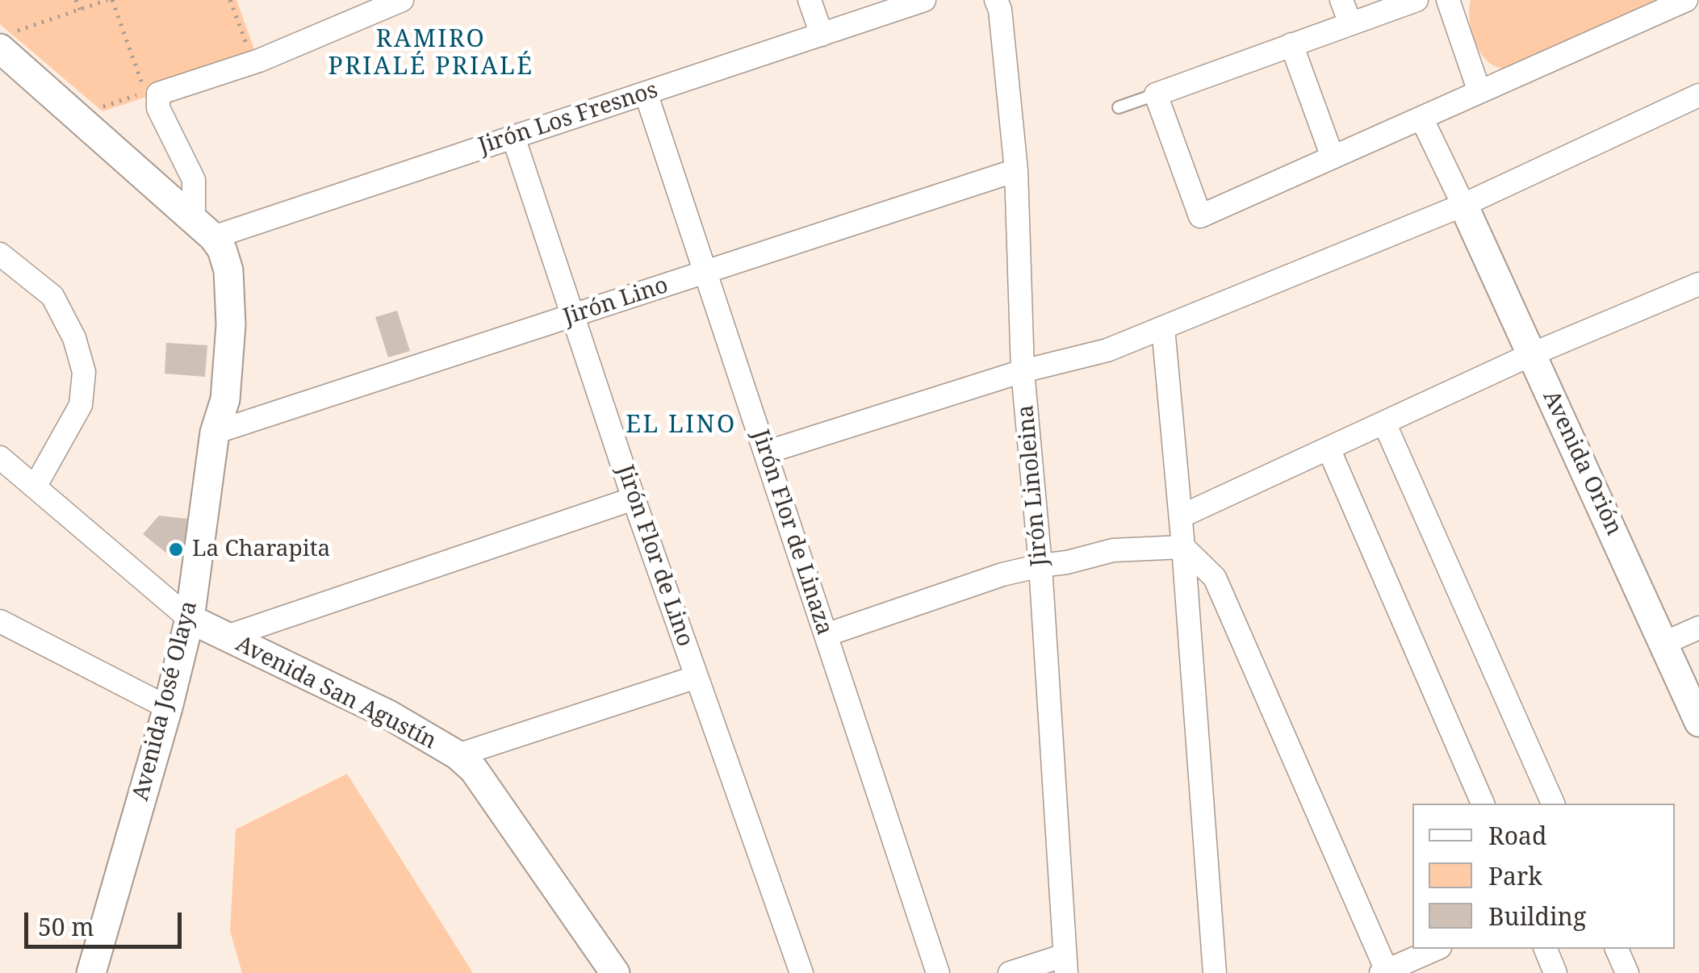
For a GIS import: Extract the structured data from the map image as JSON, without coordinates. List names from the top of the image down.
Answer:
{
  "streets": {
    "street": [
      "Jirón Los Fresnos",
      "Jirón Lino",
      "Avenida Orión",
      "Jirón Linoleina",
      "Jirón Flor de Linaza",
      "Jirón Flor de Lino",
      "Avenida San Agustín",
      "Avenida José Olaya"
    ]
  },
  "crossings": [
    ["Jirón Los Fresnos", "Jirón Flor de Linaza"],
    ["Jirón Los Fresnos", "Jirón Flor de Lino"],
    ["Jirón Los Fresnos", "Avenida José Olaya"],
    ["Jirón Lino", "Jirón Linoleina"],
    ["Jirón Lino", "Jirón Flor de Linaza"],
    ["Jirón Lino", "Jirón Flor de Lino"],
    ["Jirón Lino", "Avenida José Olaya"],
    ["Avenida San Agustín", "Avenida José Olaya"]
  ],
  "districts": ["RAMIRO PRIALÉ PRIALÉ", "EL LINO"],
  "places": ["La Charapita"],
  "legend": ["Road", "Park", "Building"],
  "scale_bar": "50 m"
}
